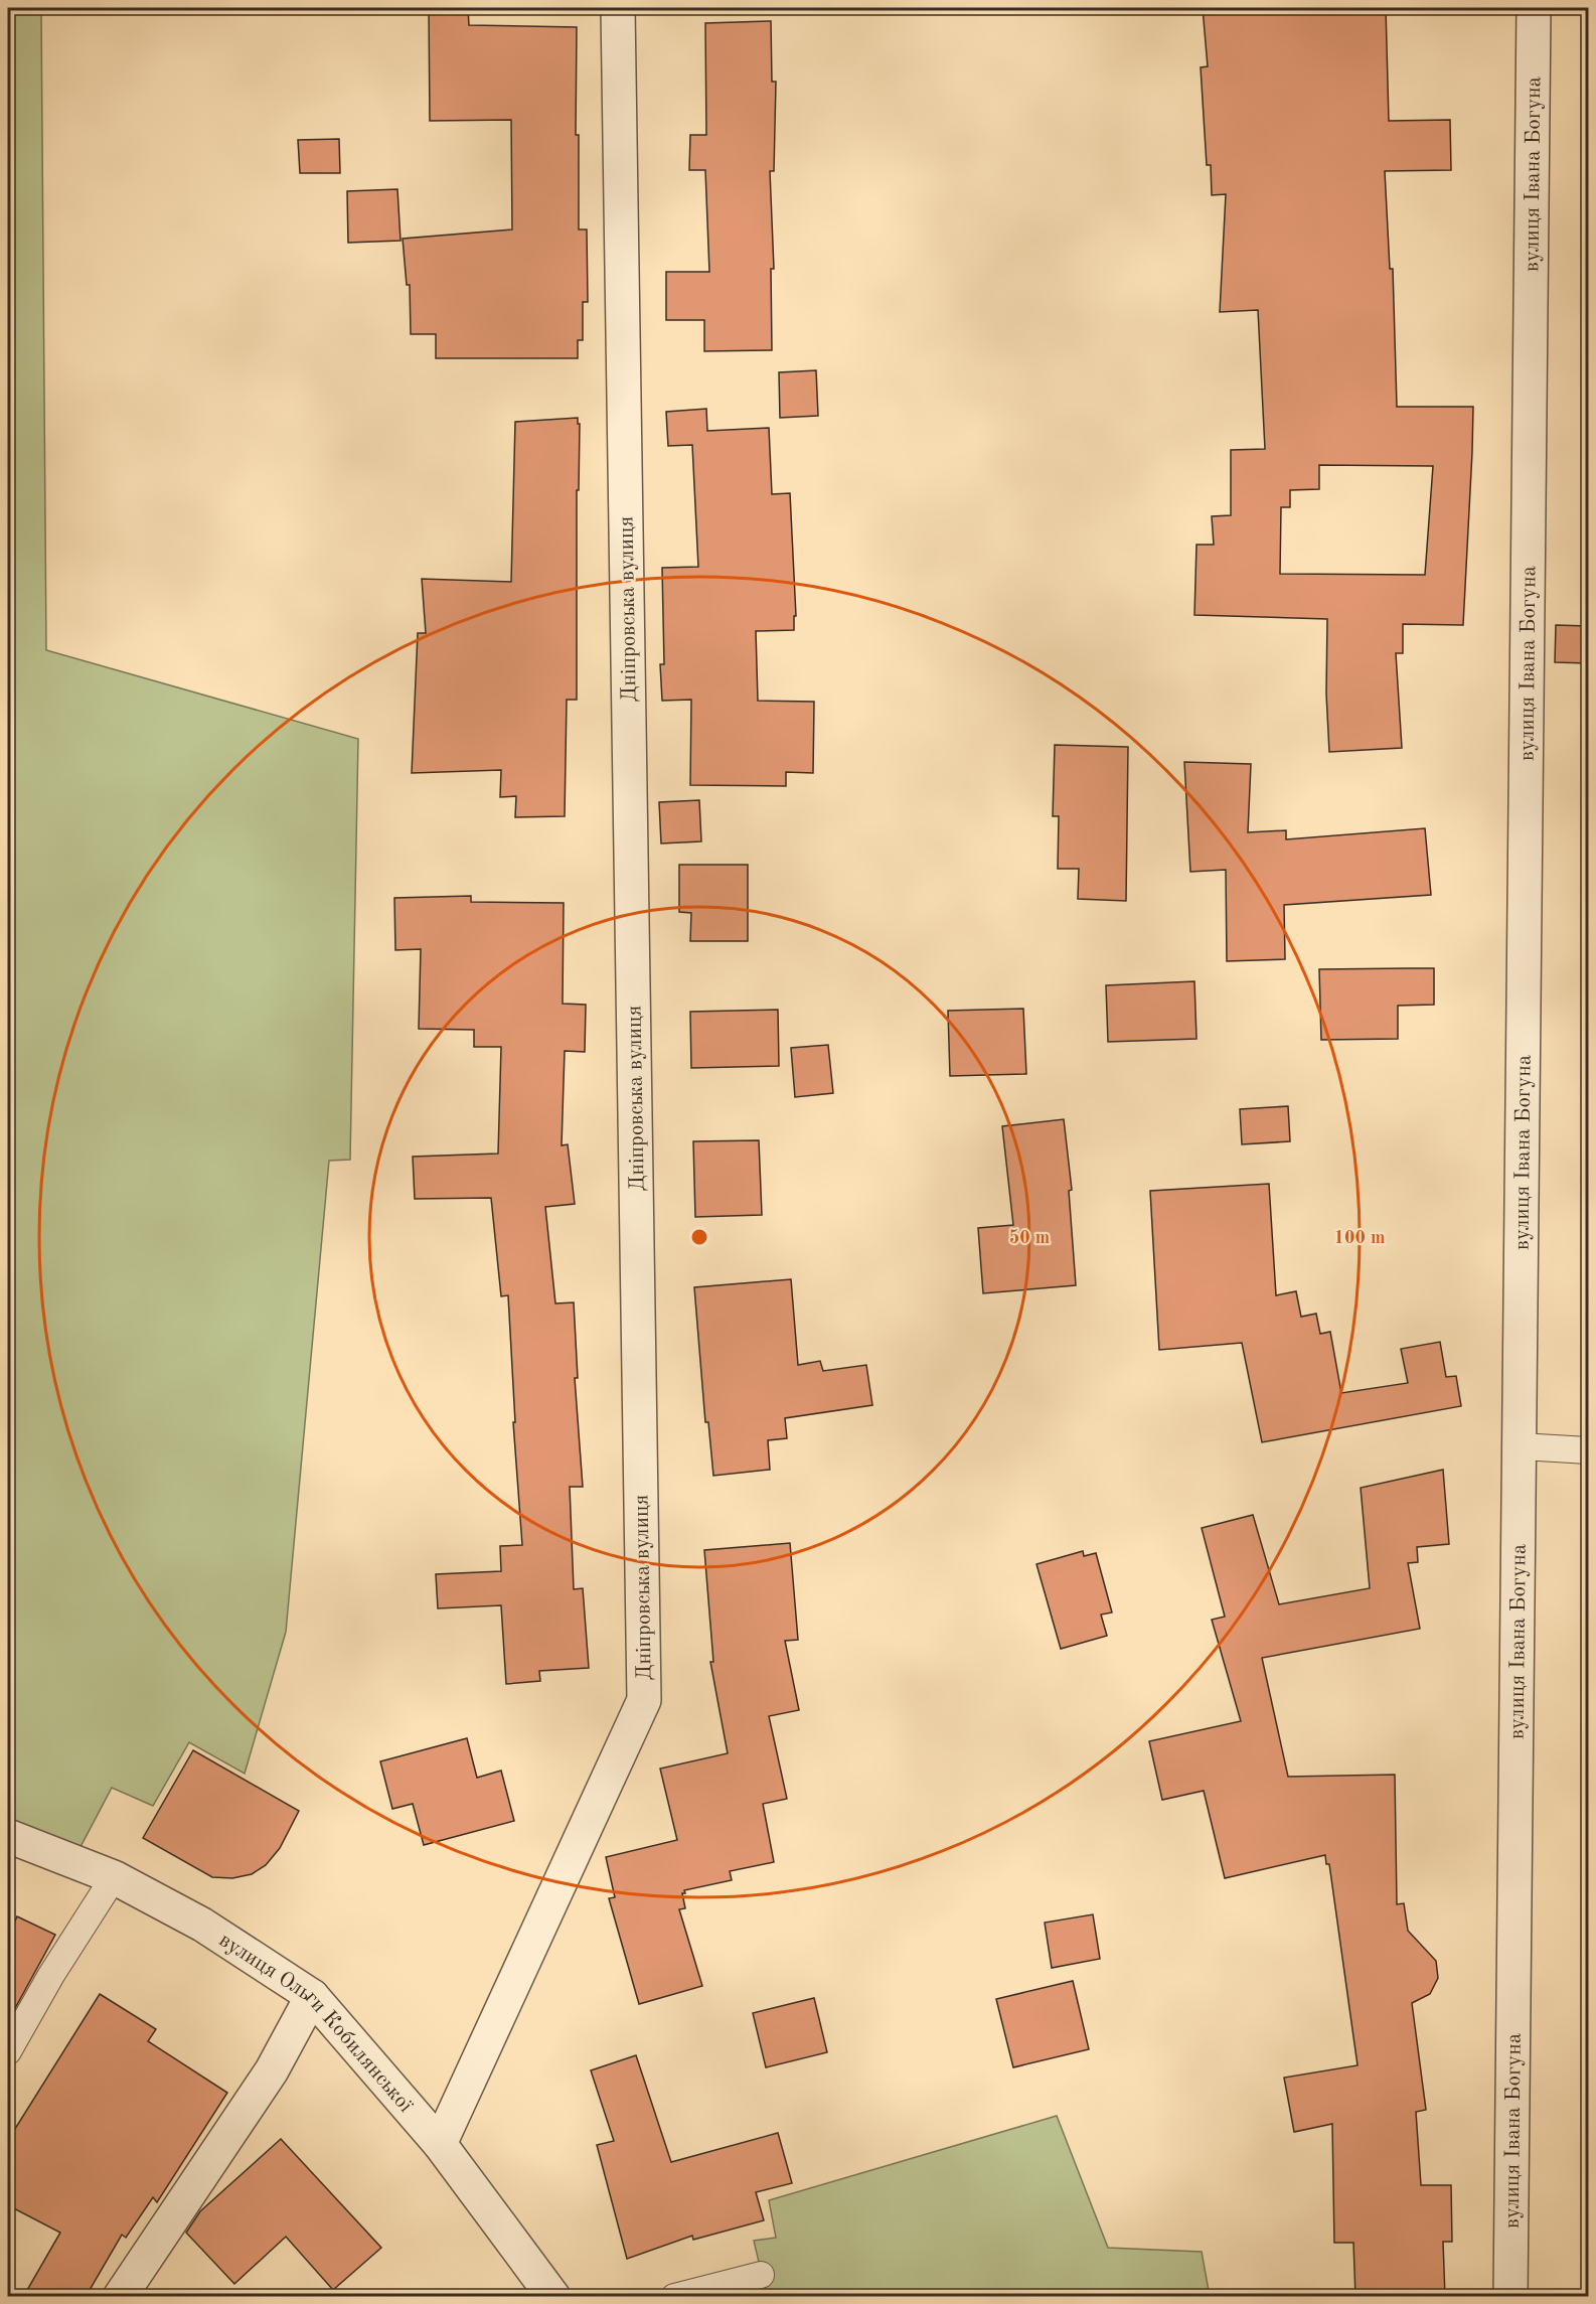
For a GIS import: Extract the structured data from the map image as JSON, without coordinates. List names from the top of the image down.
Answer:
{
  "streets": {
    "street": ["вулиця Івана Богуна", "Дніпровська вулиця", "вулиця Ольги Кобилянської"]
  },
  "crossings": [
    ["Дніпровська вулиця", "вулиця Ольги Кобилянської"]
  ],
  "rings": ["50 m", "100 m"]
}
